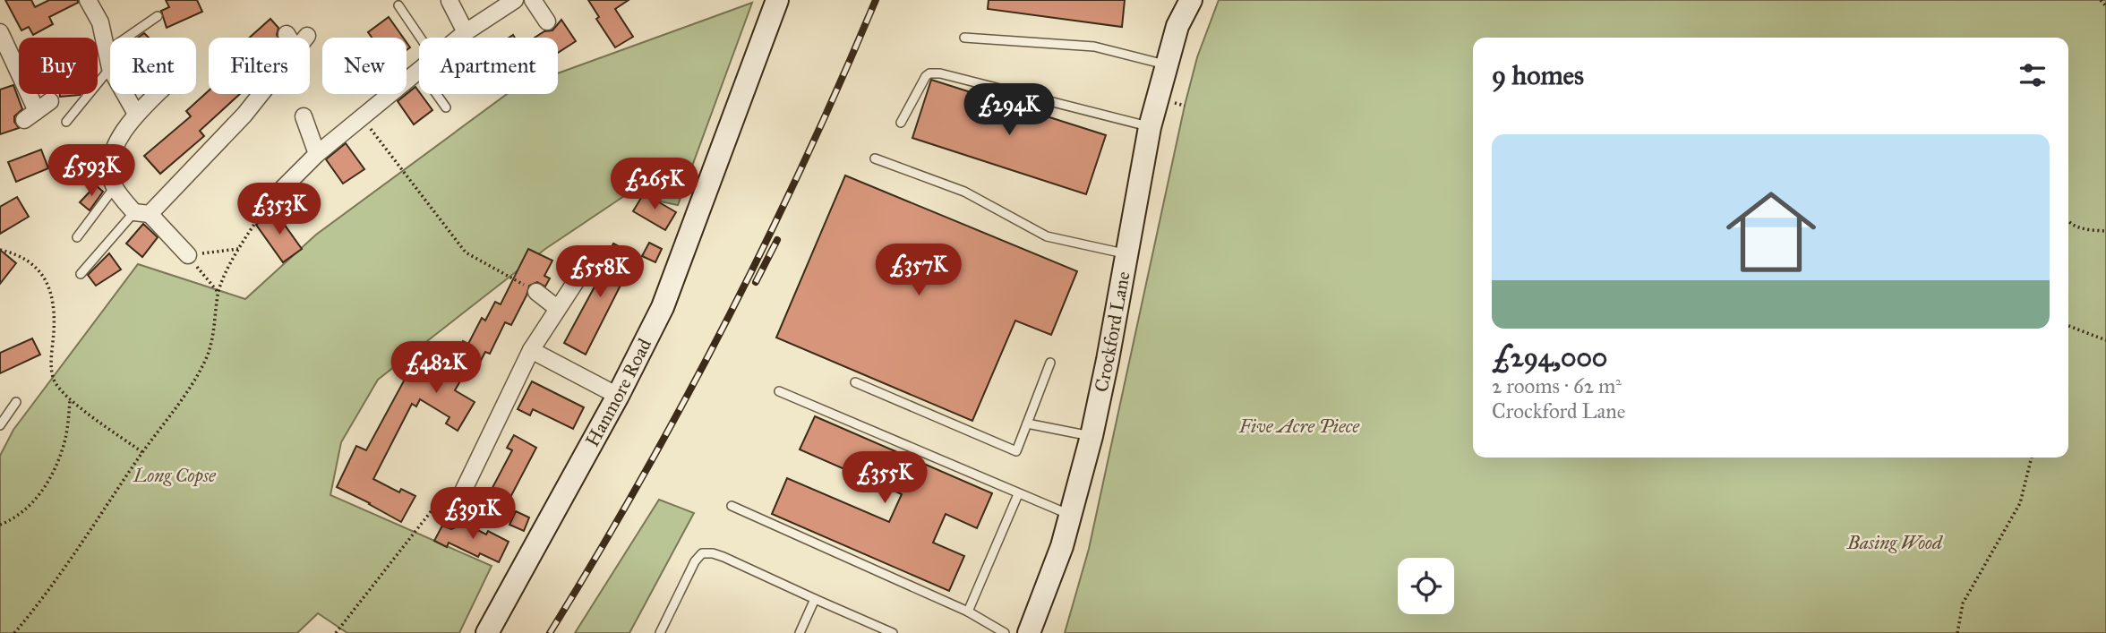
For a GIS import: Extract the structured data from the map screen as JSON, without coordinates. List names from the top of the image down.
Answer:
{
  "streets": {
    "street": ["Crockford Lane", "Hanmore Road"]
  },
  "parks": ["Five Acre Piece", "Long Copse", "Basing Wood"],
  "page": {
    "chip": [
      "Buy",
      "Rent",
      "Filters",
      "New",
      "Apartment"
    ],
    "heading": "9 homes",
    "price": [
      "£294K",
      "£593K",
      "£265K",
      "£353K",
      "£357K",
      "£558K",
      "£482K",
      "£355K",
      "£391K"
    ],
    "list": [
      {
        "name": "£294,000",
        "note": "2 rooms · 62 m² · Crockford Lane"
      }
    ]
  }
}
